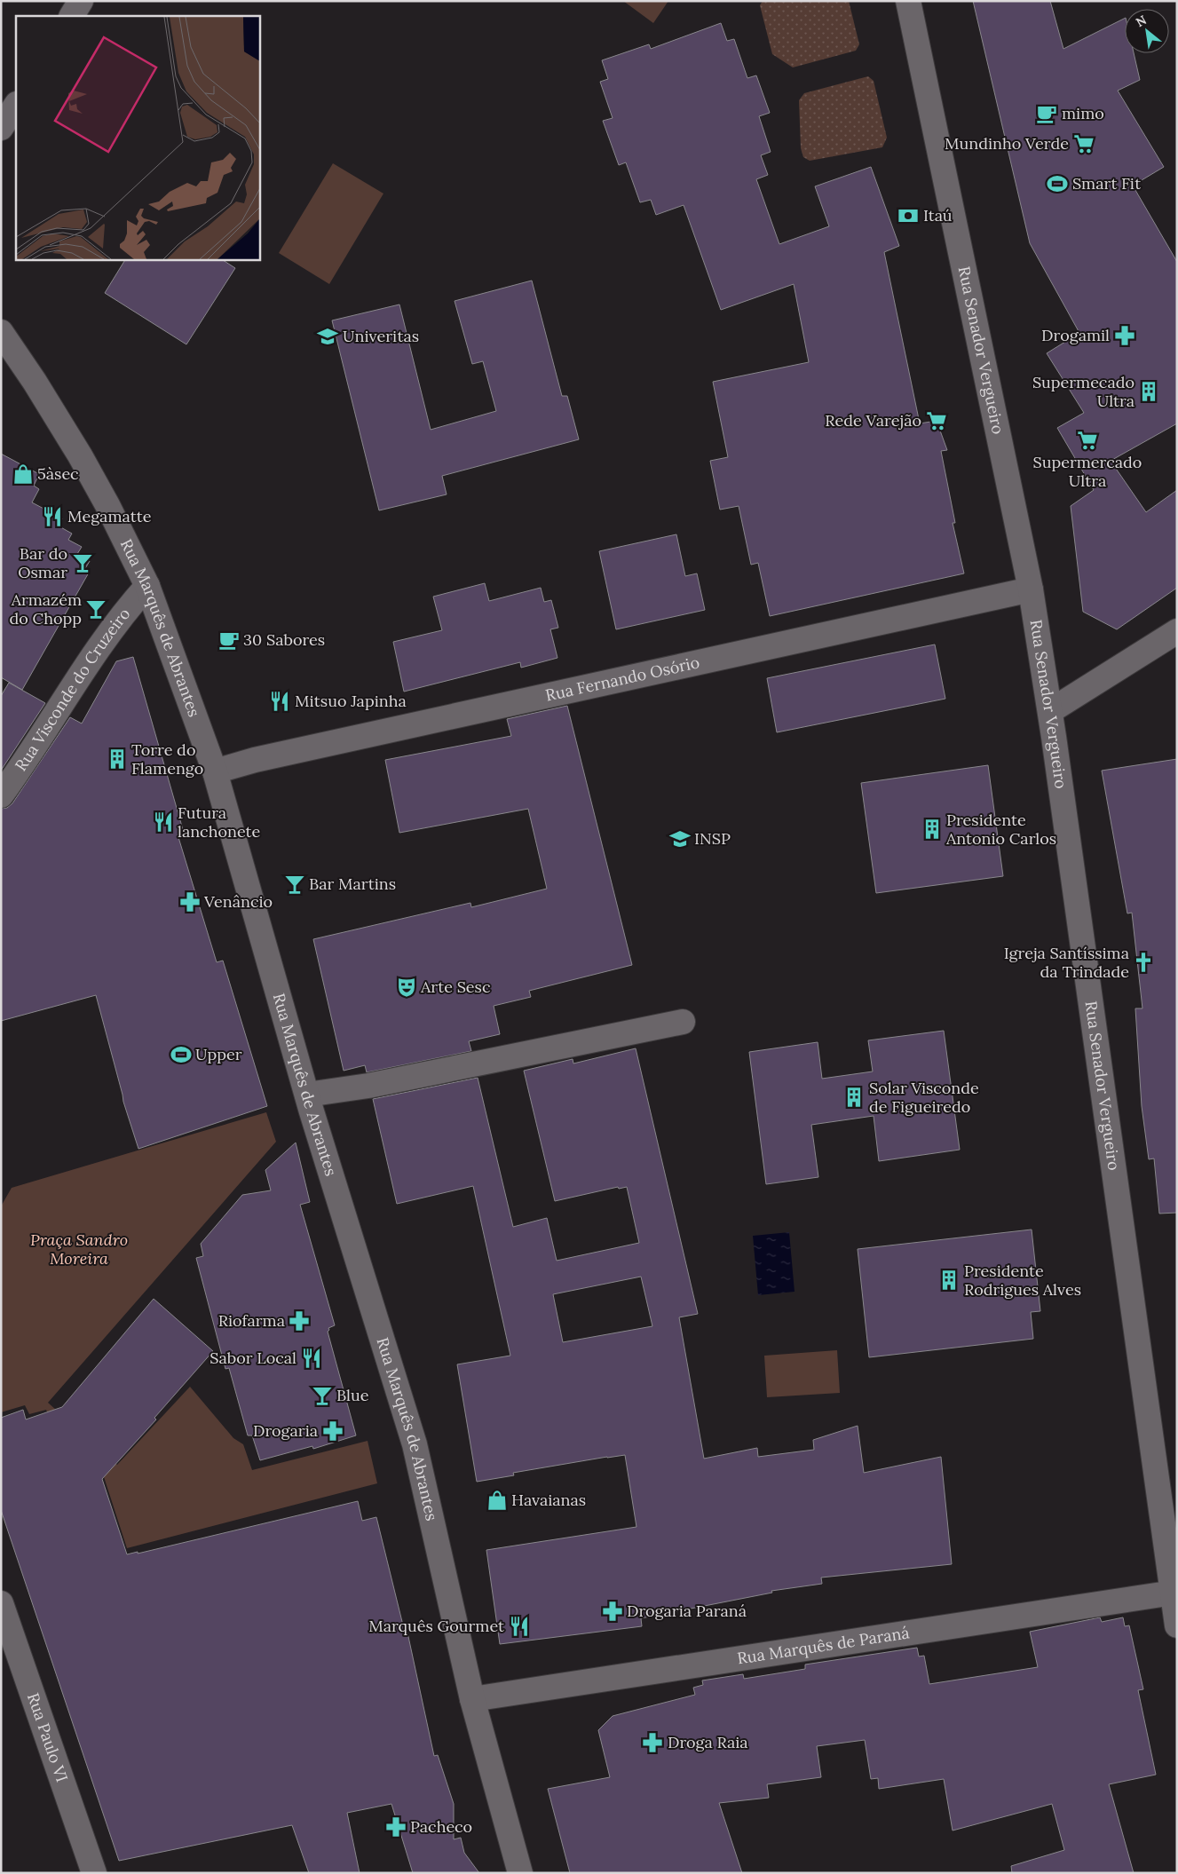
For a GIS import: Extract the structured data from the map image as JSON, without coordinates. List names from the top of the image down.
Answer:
{
  "streets": {
    "street": [
      "Rua Senador Vergueiro",
      "Rua Marquês de Abrantes",
      "Rua Fernando Osório",
      "Rua Visconde do Cruzeiro",
      "Rua Marquês de Paraná",
      "Rua Paulo VI"
    ]
  },
  "crossings": [
    ["Rua Senador Vergueiro", "Rua Fernando Osório"],
    ["Rua Senador Vergueiro", "Rua Marquês de Paraná"],
    ["Rua Marquês de Abrantes", "Rua Fernando Osório"],
    ["Rua Marquês de Abrantes", "Rua Visconde do Cruzeiro"],
    ["Rua Marquês de Abrantes", "Rua Marquês de Paraná"]
  ],
  "parks": ["Praça Sandro Moreira"],
  "places": {
    "cafe": ["mimo", "30 Sabores"],
    "supermarket": ["Mundinho Verde", "Rede Varejão", "Supermercado Ultra"],
    "sports": ["Smart Fit", "Upper"],
    "bank": ["Itaú"],
    "pharmacy": [
      "Drogamil",
      "Venâncio",
      "Riofarma",
      "Drogaria",
      "Drogaria Paraná",
      "Droga Raia",
      "Pacheco"
    ],
    "school or university": ["Univeritas", "INSP"],
    "building": [
      "Supermecado Ultra",
      "Torre do Flamengo",
      "Presidente Antonio Carlos",
      "Solar Visconde de Figueiredo",
      "Presidente Rodrigues Alves"
    ],
    "shop": ["5àsec", "Havaianas"],
    "restaurant": [
      "Megamatte",
      "Mitsuo Japinha",
      "Futura lanchonete",
      "Sabor Local",
      "Marquês Gourmet"
    ],
    "bar": [
      "Bar do Osmar",
      "Armazém do Chopp",
      "Bar Martins",
      "Blue"
    ],
    "church": ["Igreja Santíssima da Trindade"],
    "theatre": ["Arte Sesc"]
  },
  "north": "top left"
}
